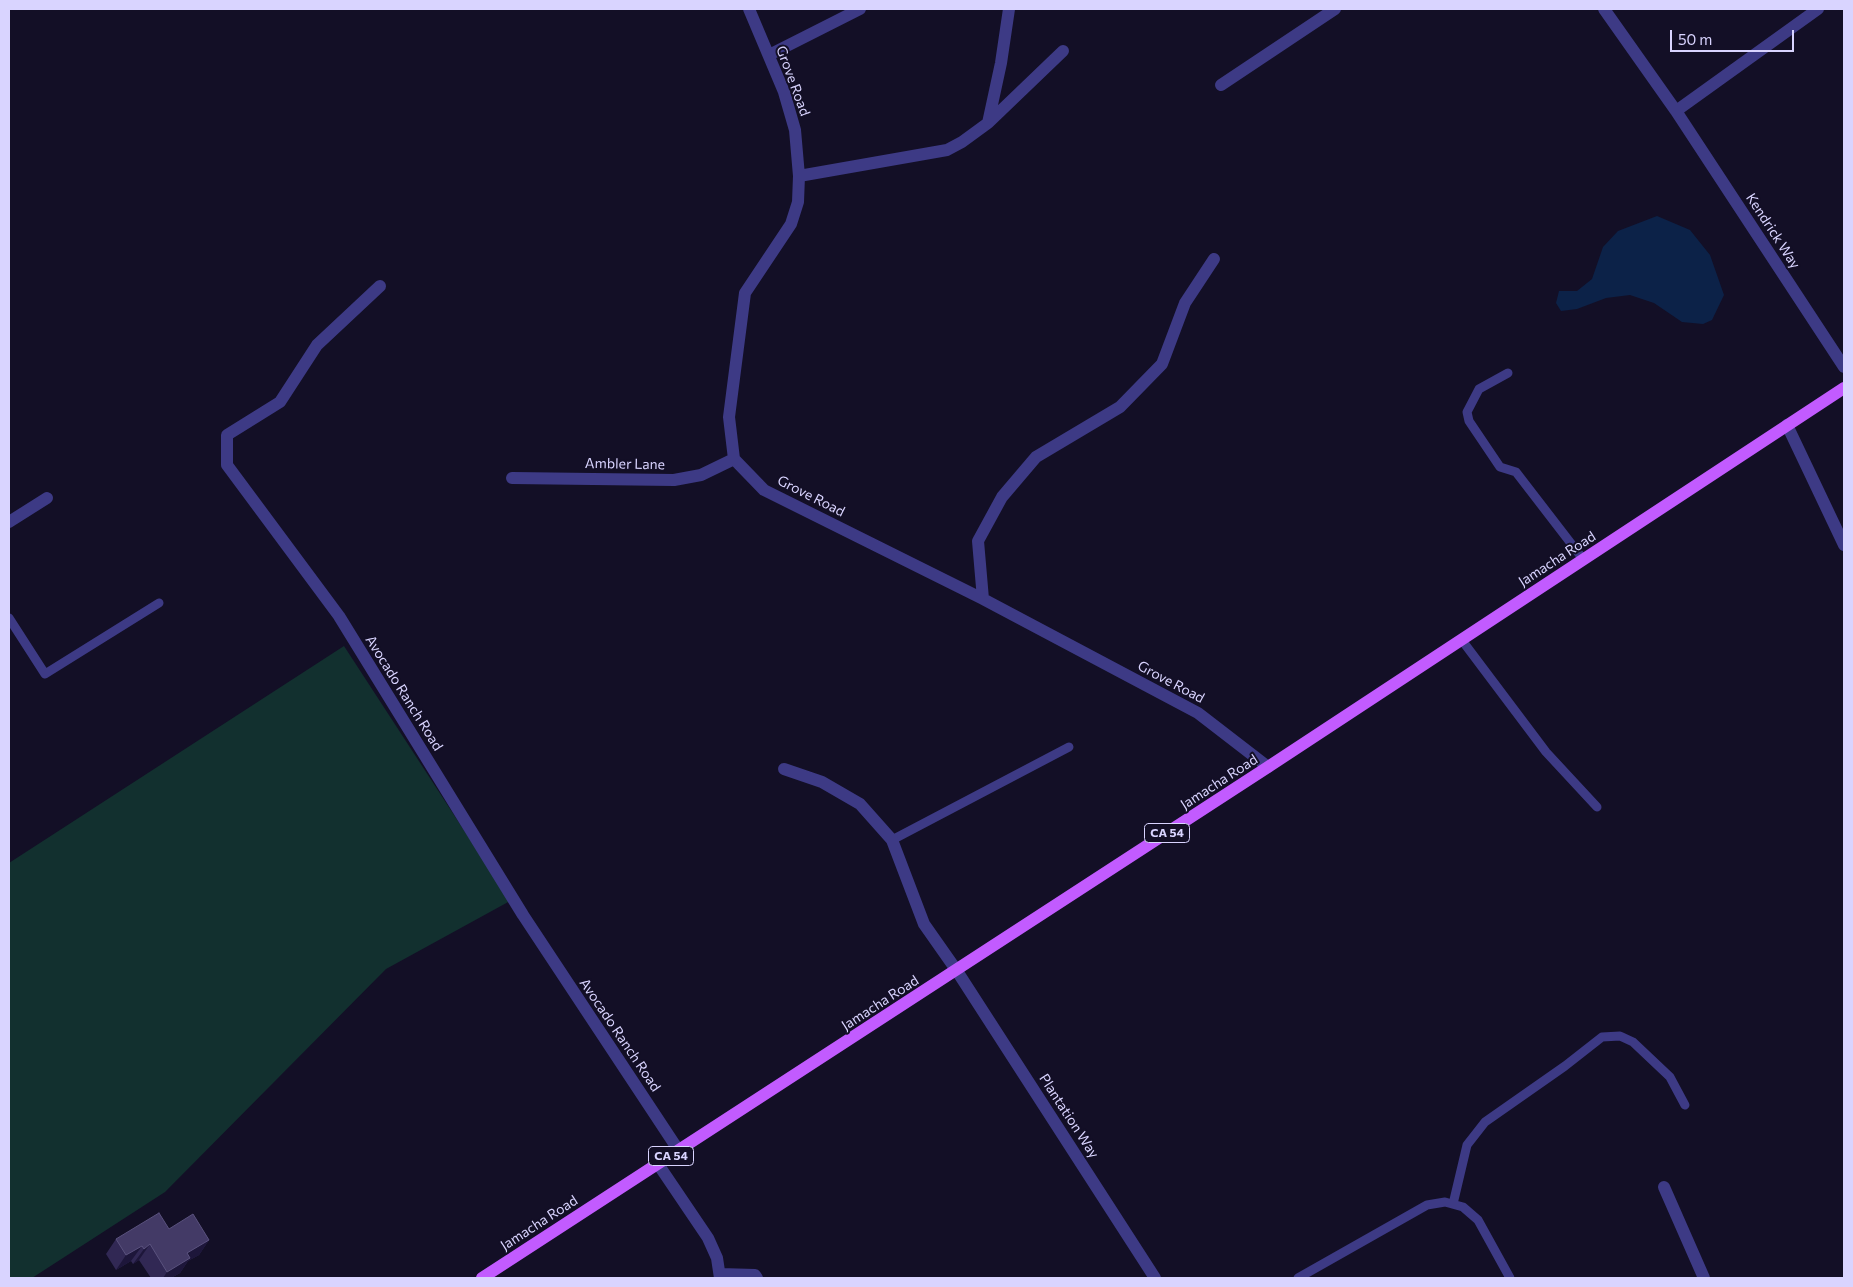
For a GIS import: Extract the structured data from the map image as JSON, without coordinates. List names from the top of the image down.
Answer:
{
  "streets": {
    "main road": ["Jamacha Road", "CA 54"],
    "street": [
      "Grove Road",
      "Kendrick Way",
      "Ambler Lane",
      "Avocado Ranch Road",
      "Plantation Way"
    ]
  },
  "crossings": [
    ["Grove Road", "Ambler Lane"],
    ["Grove Road", "Jamacha Road"],
    ["Jamacha Road", "Avocado Ranch Road"],
    ["Jamacha Road", "Plantation Way"]
  ],
  "scale_bar": "50 m"
}
